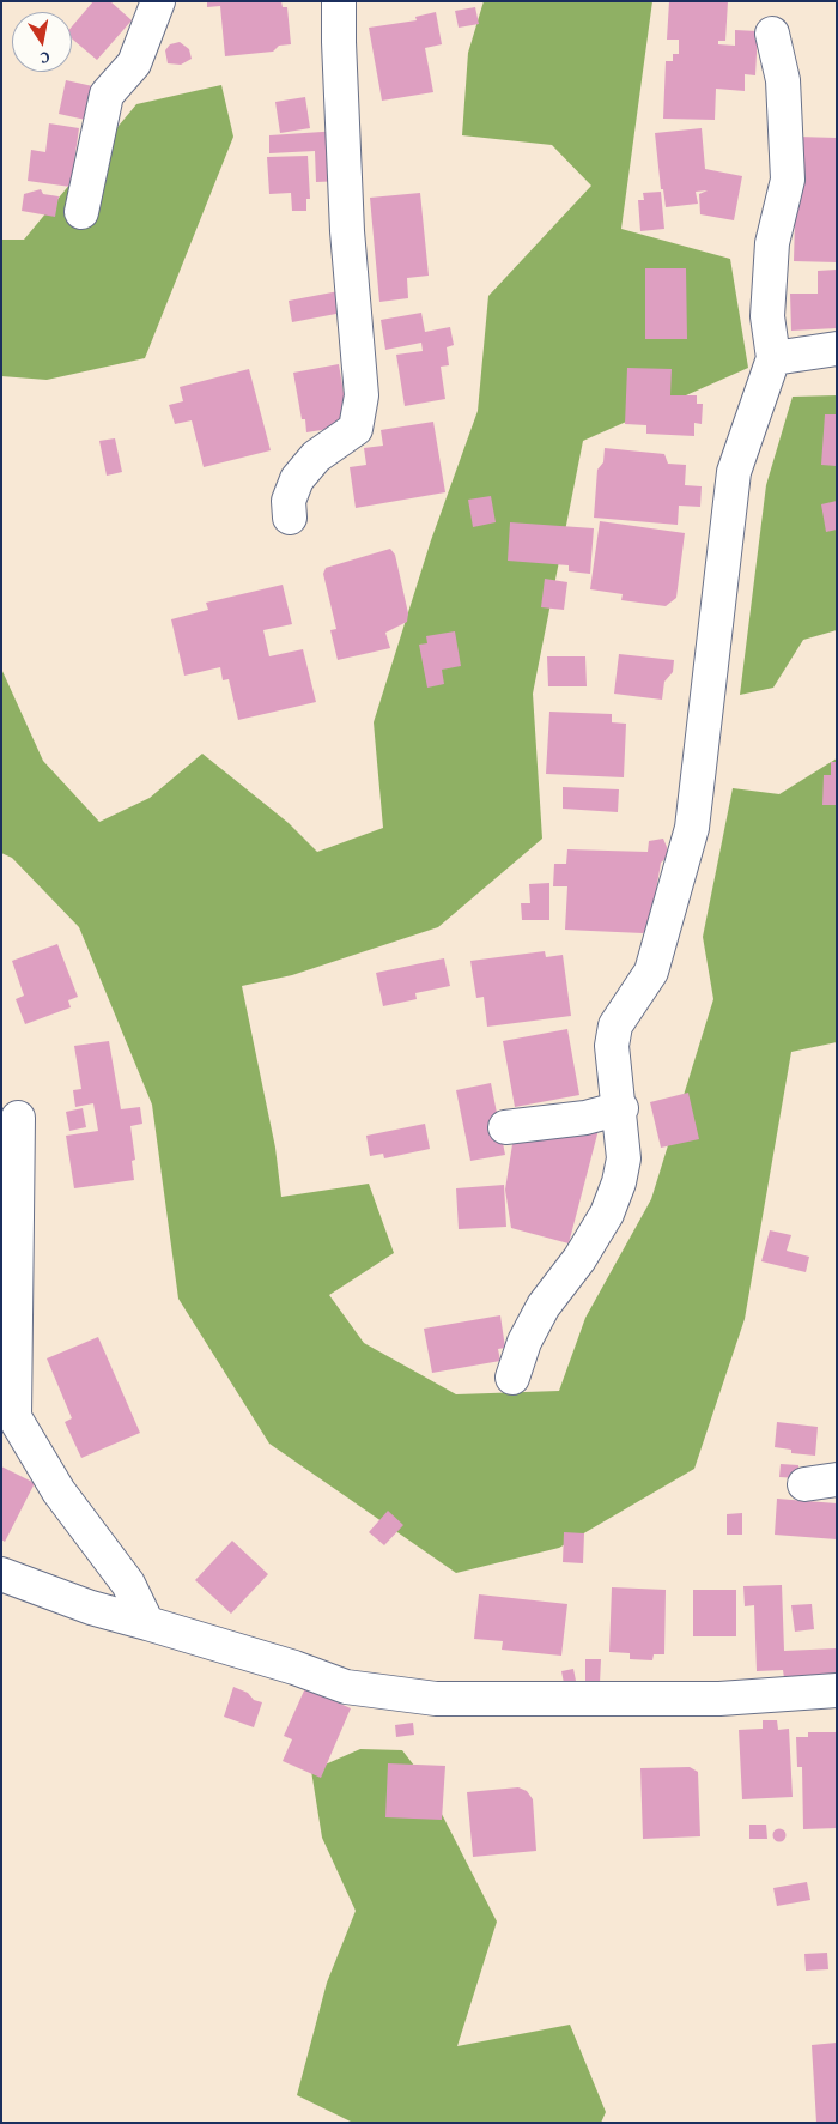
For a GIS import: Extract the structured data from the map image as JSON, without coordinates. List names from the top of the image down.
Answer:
{
  "north": "bottom"
}
